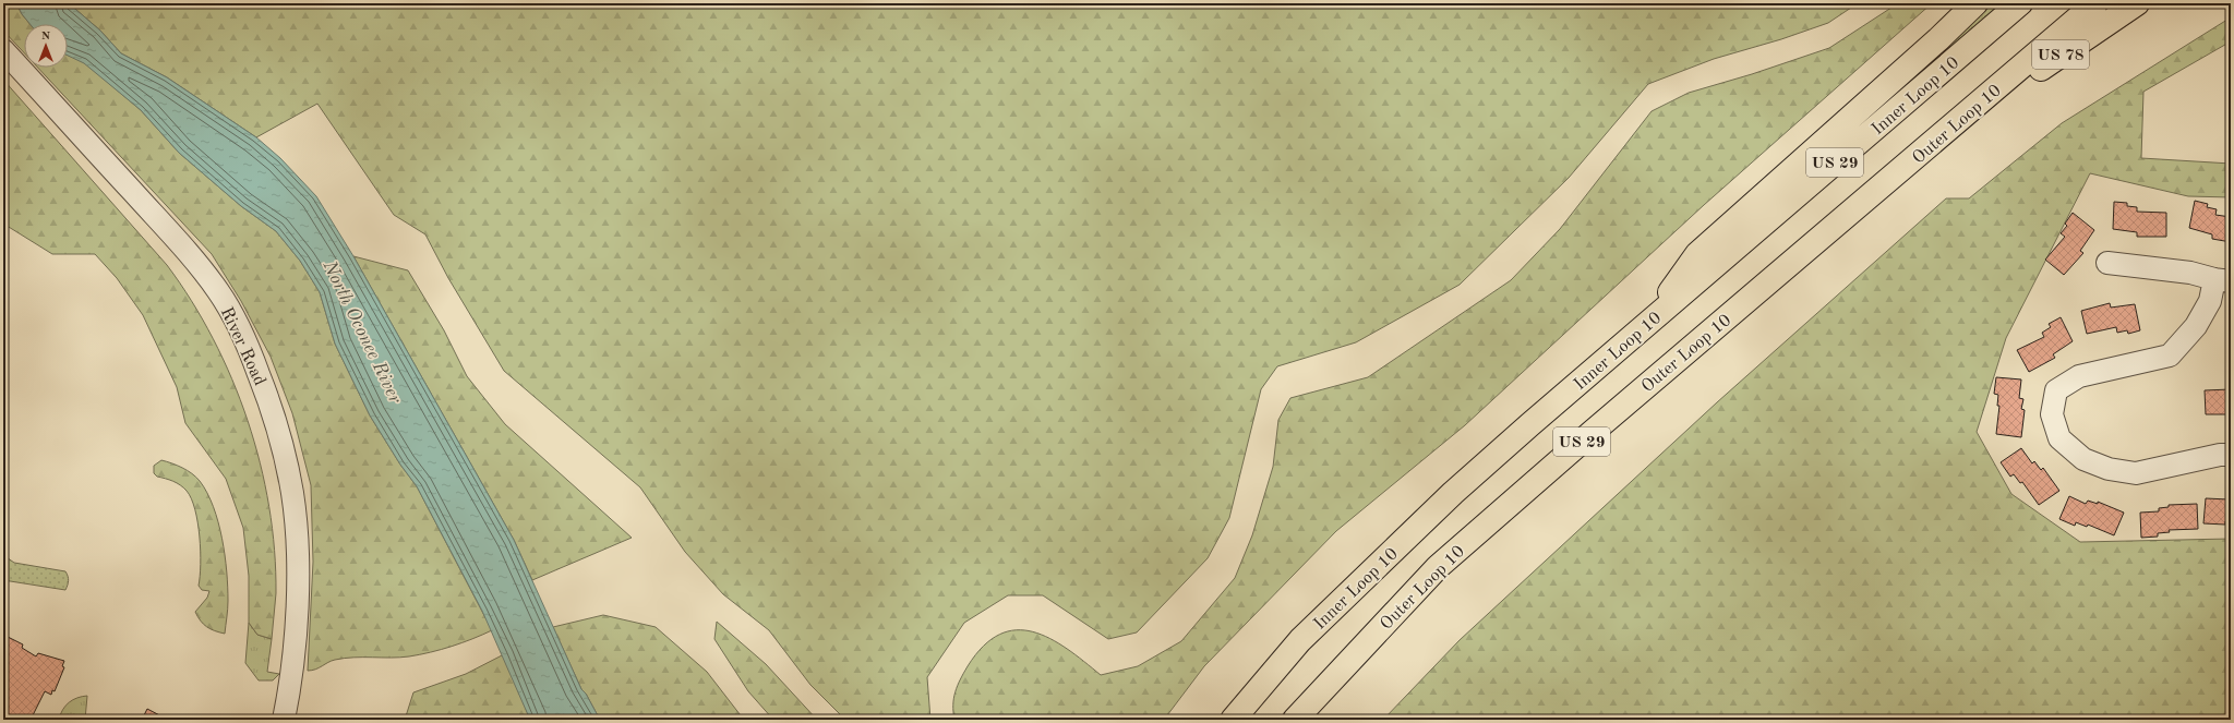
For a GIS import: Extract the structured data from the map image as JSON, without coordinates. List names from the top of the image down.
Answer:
{
  "streets": {
    "highway": [
      "US 78",
      "Inner Loop 10",
      "Outer Loop 10",
      "US 29"
    ],
    "street": ["River Road"]
  },
  "crossings": [
    ["US 78", "Outer Loop 10"]
  ],
  "water": ["North Oconee River"],
  "north": "top"
}
